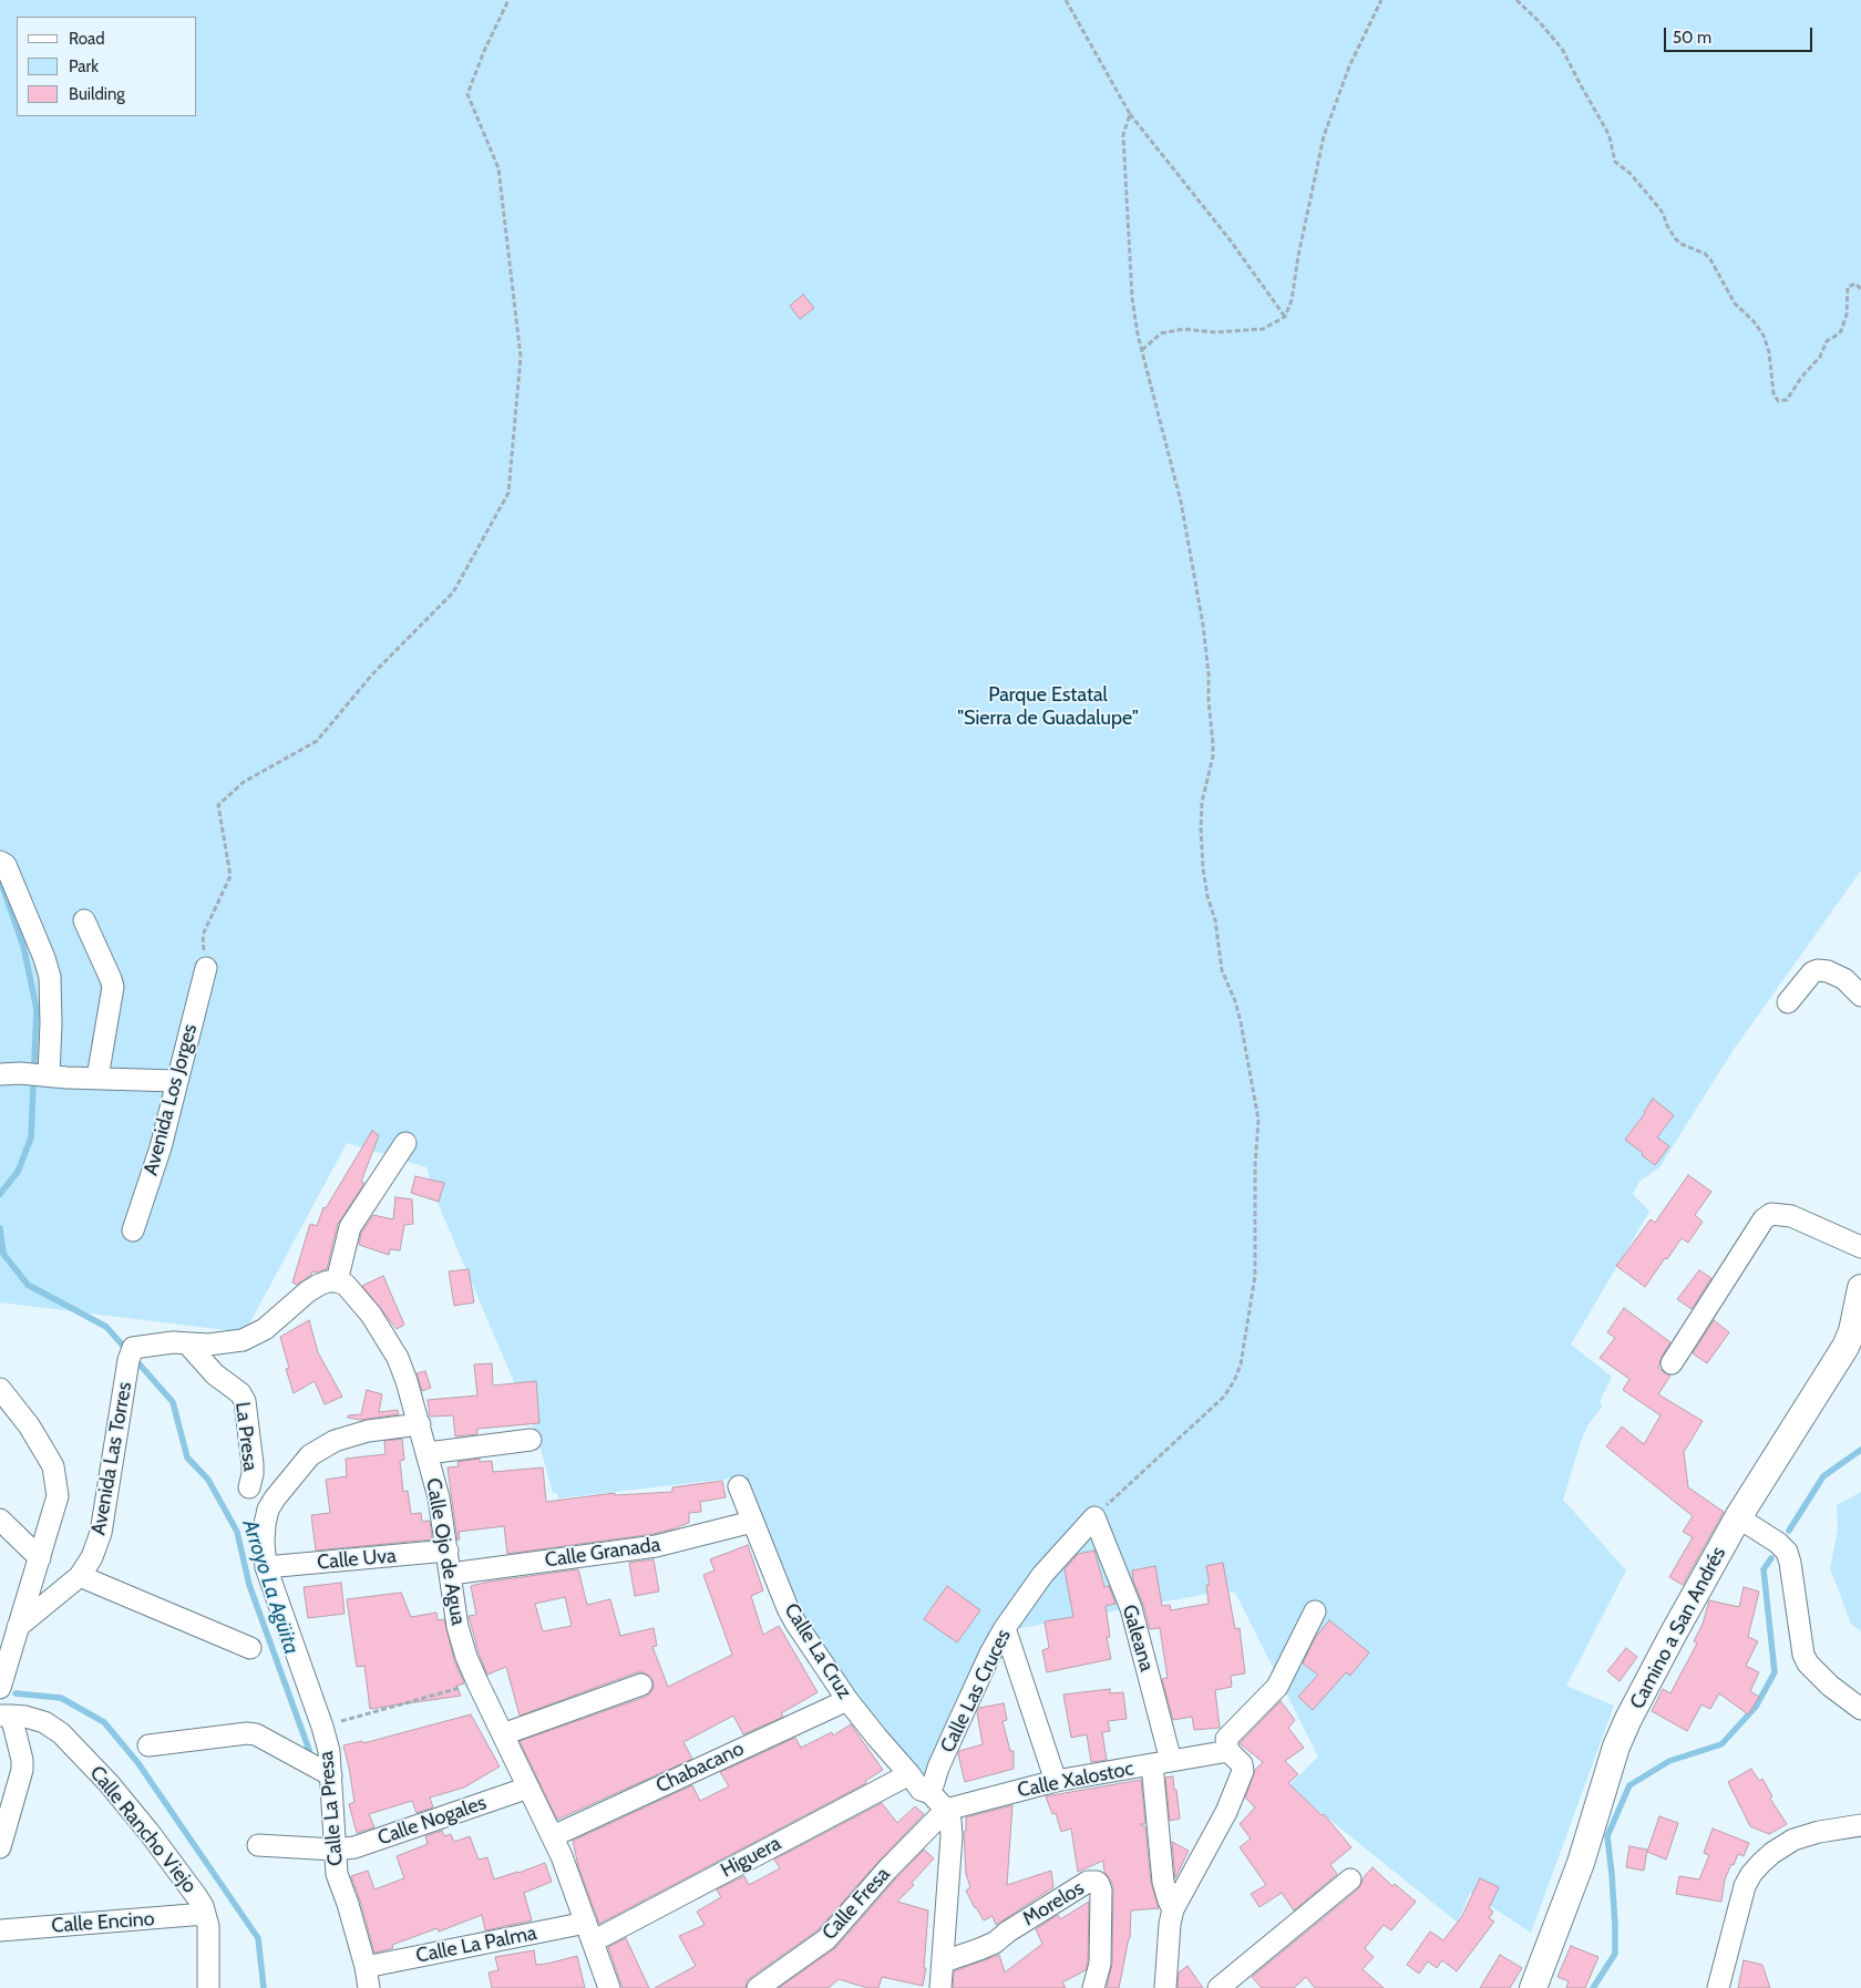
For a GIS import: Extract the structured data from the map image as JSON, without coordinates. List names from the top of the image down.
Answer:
{
  "streets": {
    "street": [
      "Avenida Los Jorges",
      "La Presa",
      "Avenida Las Torres",
      "Calle Ojo de Agua",
      "Calle Granada",
      "Calle Uva",
      "Camino a San Andrés",
      "Galeana",
      "Calle La Cruz",
      "Calle Las Cruces",
      "Chabacano",
      "Calle Xalostoc",
      "Calle La Presa",
      "Calle Nogales",
      "Calle Rancho Viejo",
      "Higuera",
      "Calle Fresa",
      "Morelos",
      "Calle Encino",
      "Calle La Palma"
    ]
  },
  "crossings": [
    ["La Presa", "Avenida Las Torres"],
    ["Calle Ojo de Agua", "Calle Granada"],
    ["Calle Ojo de Agua", "Calle Uva"],
    ["Calle Ojo de Agua", "Chabacano"],
    ["Calle Ojo de Agua", "Calle La Presa"],
    ["Calle Ojo de Agua", "Calle Nogales"],
    ["Calle Ojo de Agua", "Higuera"],
    ["Calle Ojo de Agua", "Calle La Palma"],
    ["Calle Granada", "Calle La Cruz"],
    ["Calle Uva", "Calle La Presa"],
    ["Galeana", "Calle Las Cruces"],
    ["Galeana", "Calle Xalostoc"],
    ["Calle La Cruz", "Calle Las Cruces"],
    ["Calle La Cruz", "Chabacano"],
    ["Calle La Cruz", "Higuera"],
    ["Calle Xalostoc", "Calle Fresa"],
    ["Calle La Presa", "Calle Nogales"],
    ["Calle La Presa", "Calle La Palma"],
    ["Calle Rancho Viejo", "Calle Encino"],
    ["Higuera", "Calle La Palma"]
  ],
  "water": ["Arroyo La Agüita"],
  "parks": ["Parque Estatal \"Sierra de Guadalupe\""],
  "legend": ["Road", "Park", "Building"],
  "scale_bar": "50 m"
}
